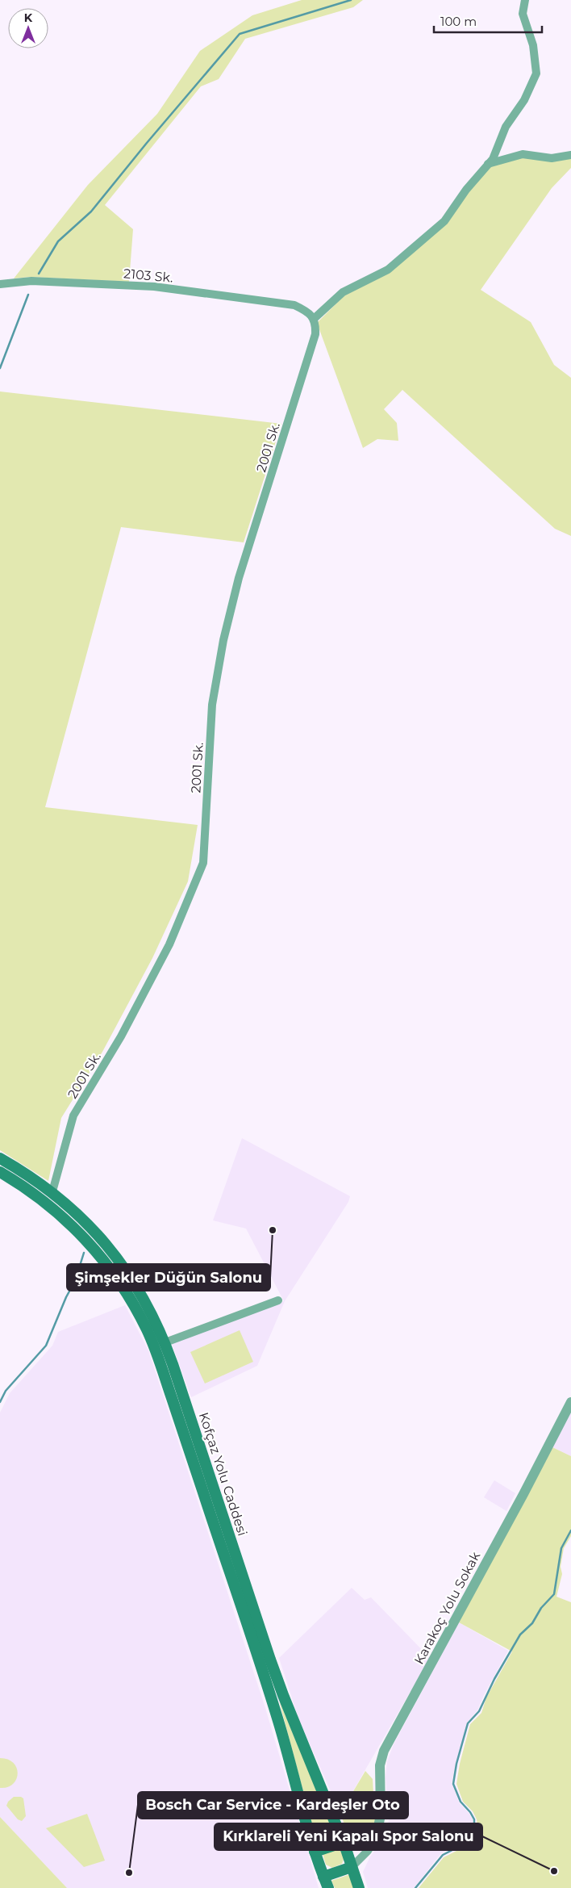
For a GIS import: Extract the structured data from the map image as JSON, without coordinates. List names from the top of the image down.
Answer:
{
  "streets": {
    "main road": ["Kofçaz Yolu Caddesi"],
    "street": ["2103 Sk.", "2001 Sk.", "Karakoç Yolu Sokak"]
  },
  "crossings": [
    ["2103 Sk.", "2001 Sk."],
    ["2001 Sk.", "Kofçaz Yolu Caddesi"],
    ["Kofçaz Yolu Caddesi", "Karakoç Yolu Sokak"]
  ],
  "places": ["Şimşekler Düğün Salonu", "Kırklareli Yeni Kapalı Spor Salonu", "Bosch Car Service - Kardeşler Oto"],
  "scale_bar": "100 m",
  "north": "top"
}
